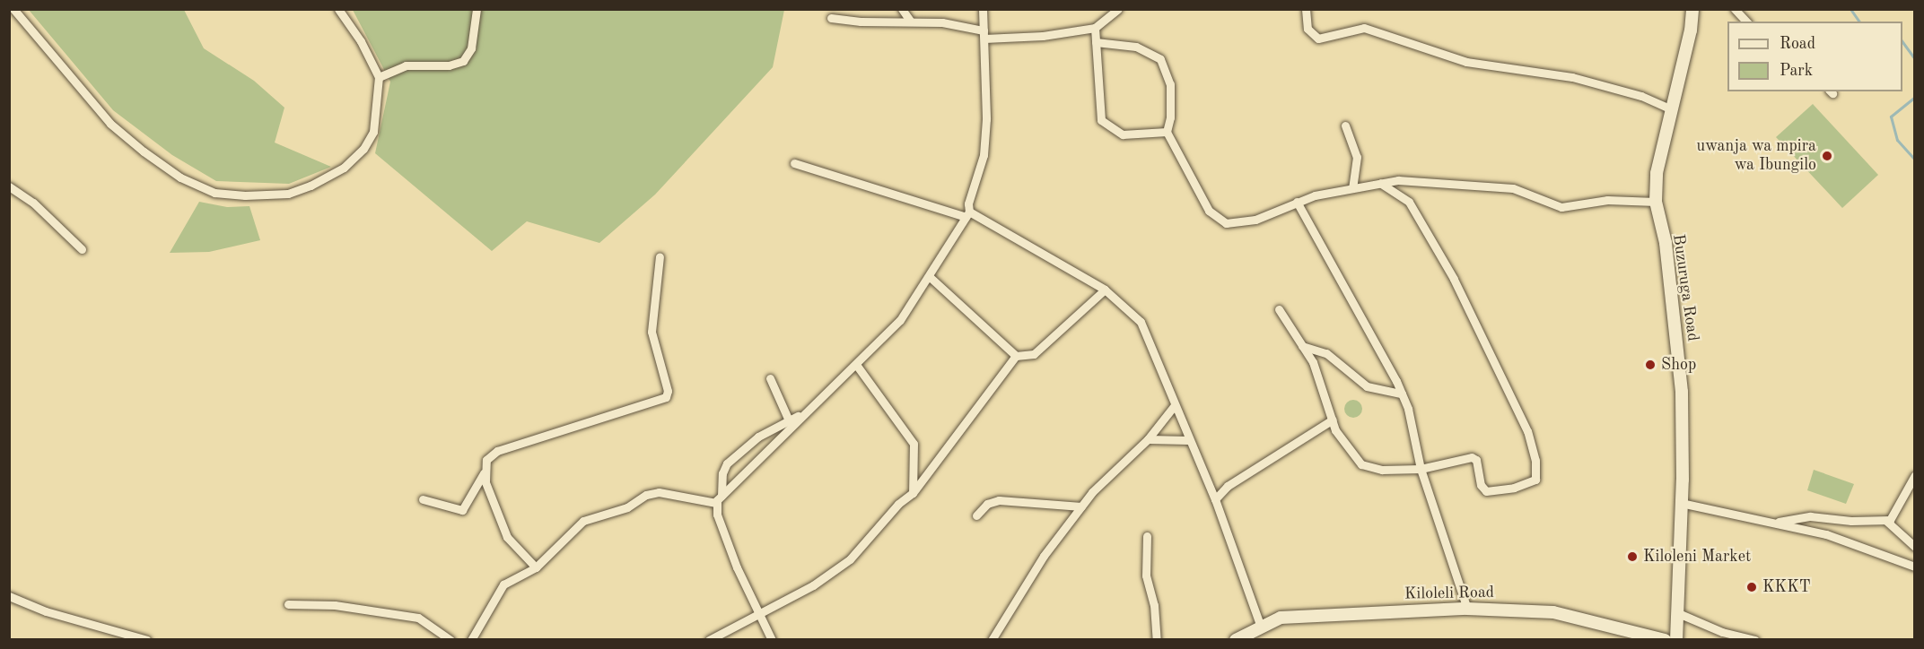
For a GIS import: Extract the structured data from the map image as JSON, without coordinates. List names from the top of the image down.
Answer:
{
  "streets": {
    "main road": ["Buzuruga Road", "Kiloleli Road"]
  },
  "places": [
    "uwanja wa mpira wa Ibungilo",
    "Shop",
    "Kiloleni Market",
    "KKKT"
  ],
  "legend": ["Road", "Park"]
}
